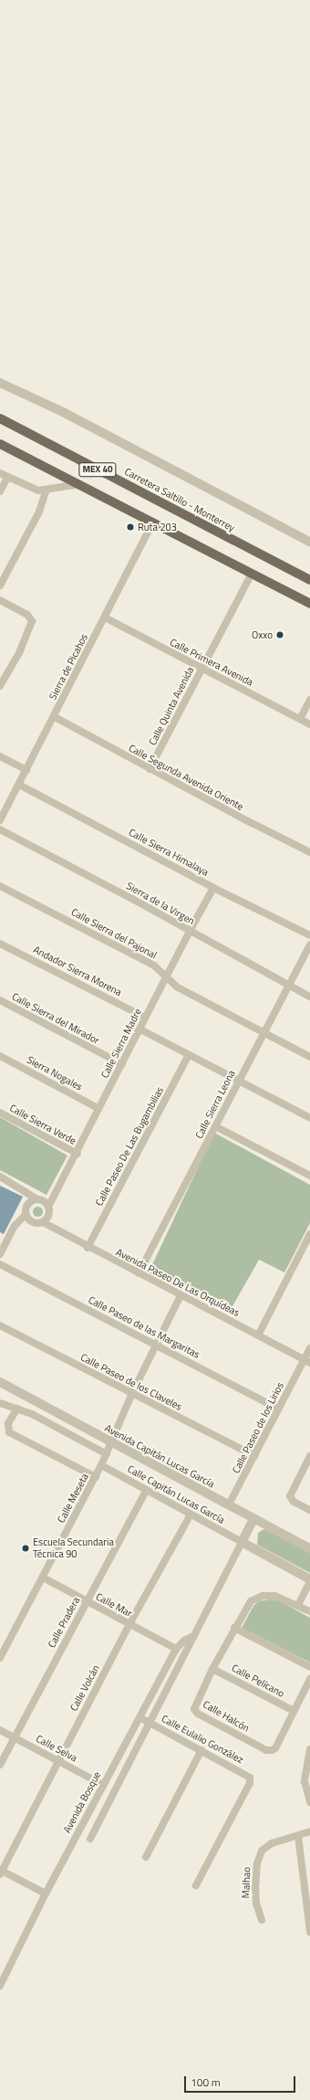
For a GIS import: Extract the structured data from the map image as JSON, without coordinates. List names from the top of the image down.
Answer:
{
  "streets": {
    "main road": ["MEX 40", "Carretera Saltillo - Monterrey"],
    "street": [
      "Calle Primera Avenida",
      "Sierra de Picahos",
      "Calle Quinta Avenida",
      "Calle Segunda Avenida Oriente",
      "Calle Sierra Himalaya",
      "Sierra de la Virgen",
      "Calle Sierra del Pajonal",
      "Andador Sierra Morena",
      "Calle Sierra del Mirador",
      "Calle Sierra Madre",
      "Sierra Nogales",
      "Calle Sierra Leona",
      "Calle Sierra Verde",
      "Calle Paseo De Las Bugambilias",
      "Avenida Paseo De Las Orquídeas",
      "Calle Paseo de las Margaritas",
      "Calle Paseo de los Claveles",
      "Calle Paseo de los Lirios",
      "Avenida Capitán Lucas García",
      "Calle Capitán Lucas García",
      "Calle Meseta",
      "Calle Mar",
      "Calle Pradera",
      "Calle Pelícano",
      "Calle Volcán",
      "Calle Halcón",
      "Calle Eulalio González",
      "Calle Selva",
      "Avenida Bosque",
      "Malhao"
    ]
  },
  "crossings": [
    ["MEX 40", "Sierra de Picahos"],
    ["MEX 40", "Calle Quinta Avenida"],
    ["Calle Primera Avenida", "Sierra de Picahos"],
    ["Calle Primera Avenida", "Calle Quinta Avenida"],
    ["Sierra de Picahos", "Calle Segunda Avenida Oriente"],
    ["Sierra de Picahos", "Calle Sierra Himalaya"],
    ["Calle Quinta Avenida", "Calle Segunda Avenida Oriente"],
    ["Calle Sierra Himalaya", "Calle Sierra Madre"],
    ["Sierra de la Virgen", "Calle Sierra Madre"],
    ["Sierra de la Virgen", "Calle Sierra Leona"],
    ["Calle Sierra del Pajonal", "Calle Sierra Madre"],
    ["Calle Sierra del Pajonal", "Calle Sierra Leona"],
    ["Andador Sierra Morena", "Calle Sierra Madre"],
    ["Calle Sierra del Mirador", "Calle Sierra Madre"],
    ["Calle Sierra Madre", "Sierra Nogales"],
    ["Calle Sierra Madre", "Calle Sierra Verde"],
    ["Calle Sierra Madre", "Avenida Paseo De Las Orquídeas"],
    ["Calle Sierra Leona", "Avenida Paseo De Las Orquídeas"],
    ["Calle Paseo De Las Bugambilias", "Avenida Paseo De Las Orquídeas"],
    ["Avenida Paseo De Las Orquídeas", "Calle Paseo de los Lirios"],
    ["Avenida Paseo De Las Orquídeas", "Calle Meseta"],
    ["Calle Paseo de las Margaritas", "Calle Paseo de los Lirios"],
    ["Calle Paseo de las Margaritas", "Calle Meseta"],
    ["Calle Paseo de los Claveles", "Calle Paseo de los Lirios"],
    ["Calle Paseo de los Claveles", "Calle Meseta"],
    ["Calle Paseo de los Lirios", "Avenida Capitán Lucas García"],
    ["Avenida Capitán Lucas García", "Calle Meseta"],
    ["Avenida Capitán Lucas García", "Avenida Bosque"],
    ["Calle Capitán Lucas García", "Calle Meseta"],
    ["Calle Capitán Lucas García", "Calle Pradera"],
    ["Calle Capitán Lucas García", "Calle Volcán"],
    ["Calle Capitán Lucas García", "Avenida Bosque"],
    ["Calle Meseta", "Calle Mar"],
    ["Calle Mar", "Calle Pradera"],
    ["Calle Mar", "Calle Volcán"],
    ["Calle Mar", "Avenida Bosque"],
    ["Calle Pradera", "Calle Selva"],
    ["Calle Pelícano", "Calle Halcón"],
    ["Calle Volcán", "Calle Selva"],
    ["Calle Eulalio González", "Avenida Bosque"],
    ["Calle Selva", "Avenida Bosque"]
  ],
  "places": ["Ruta 203", "Oxxo", "Escuela Secundaria Técnica 90"],
  "scale_bar": "100 m"
}
